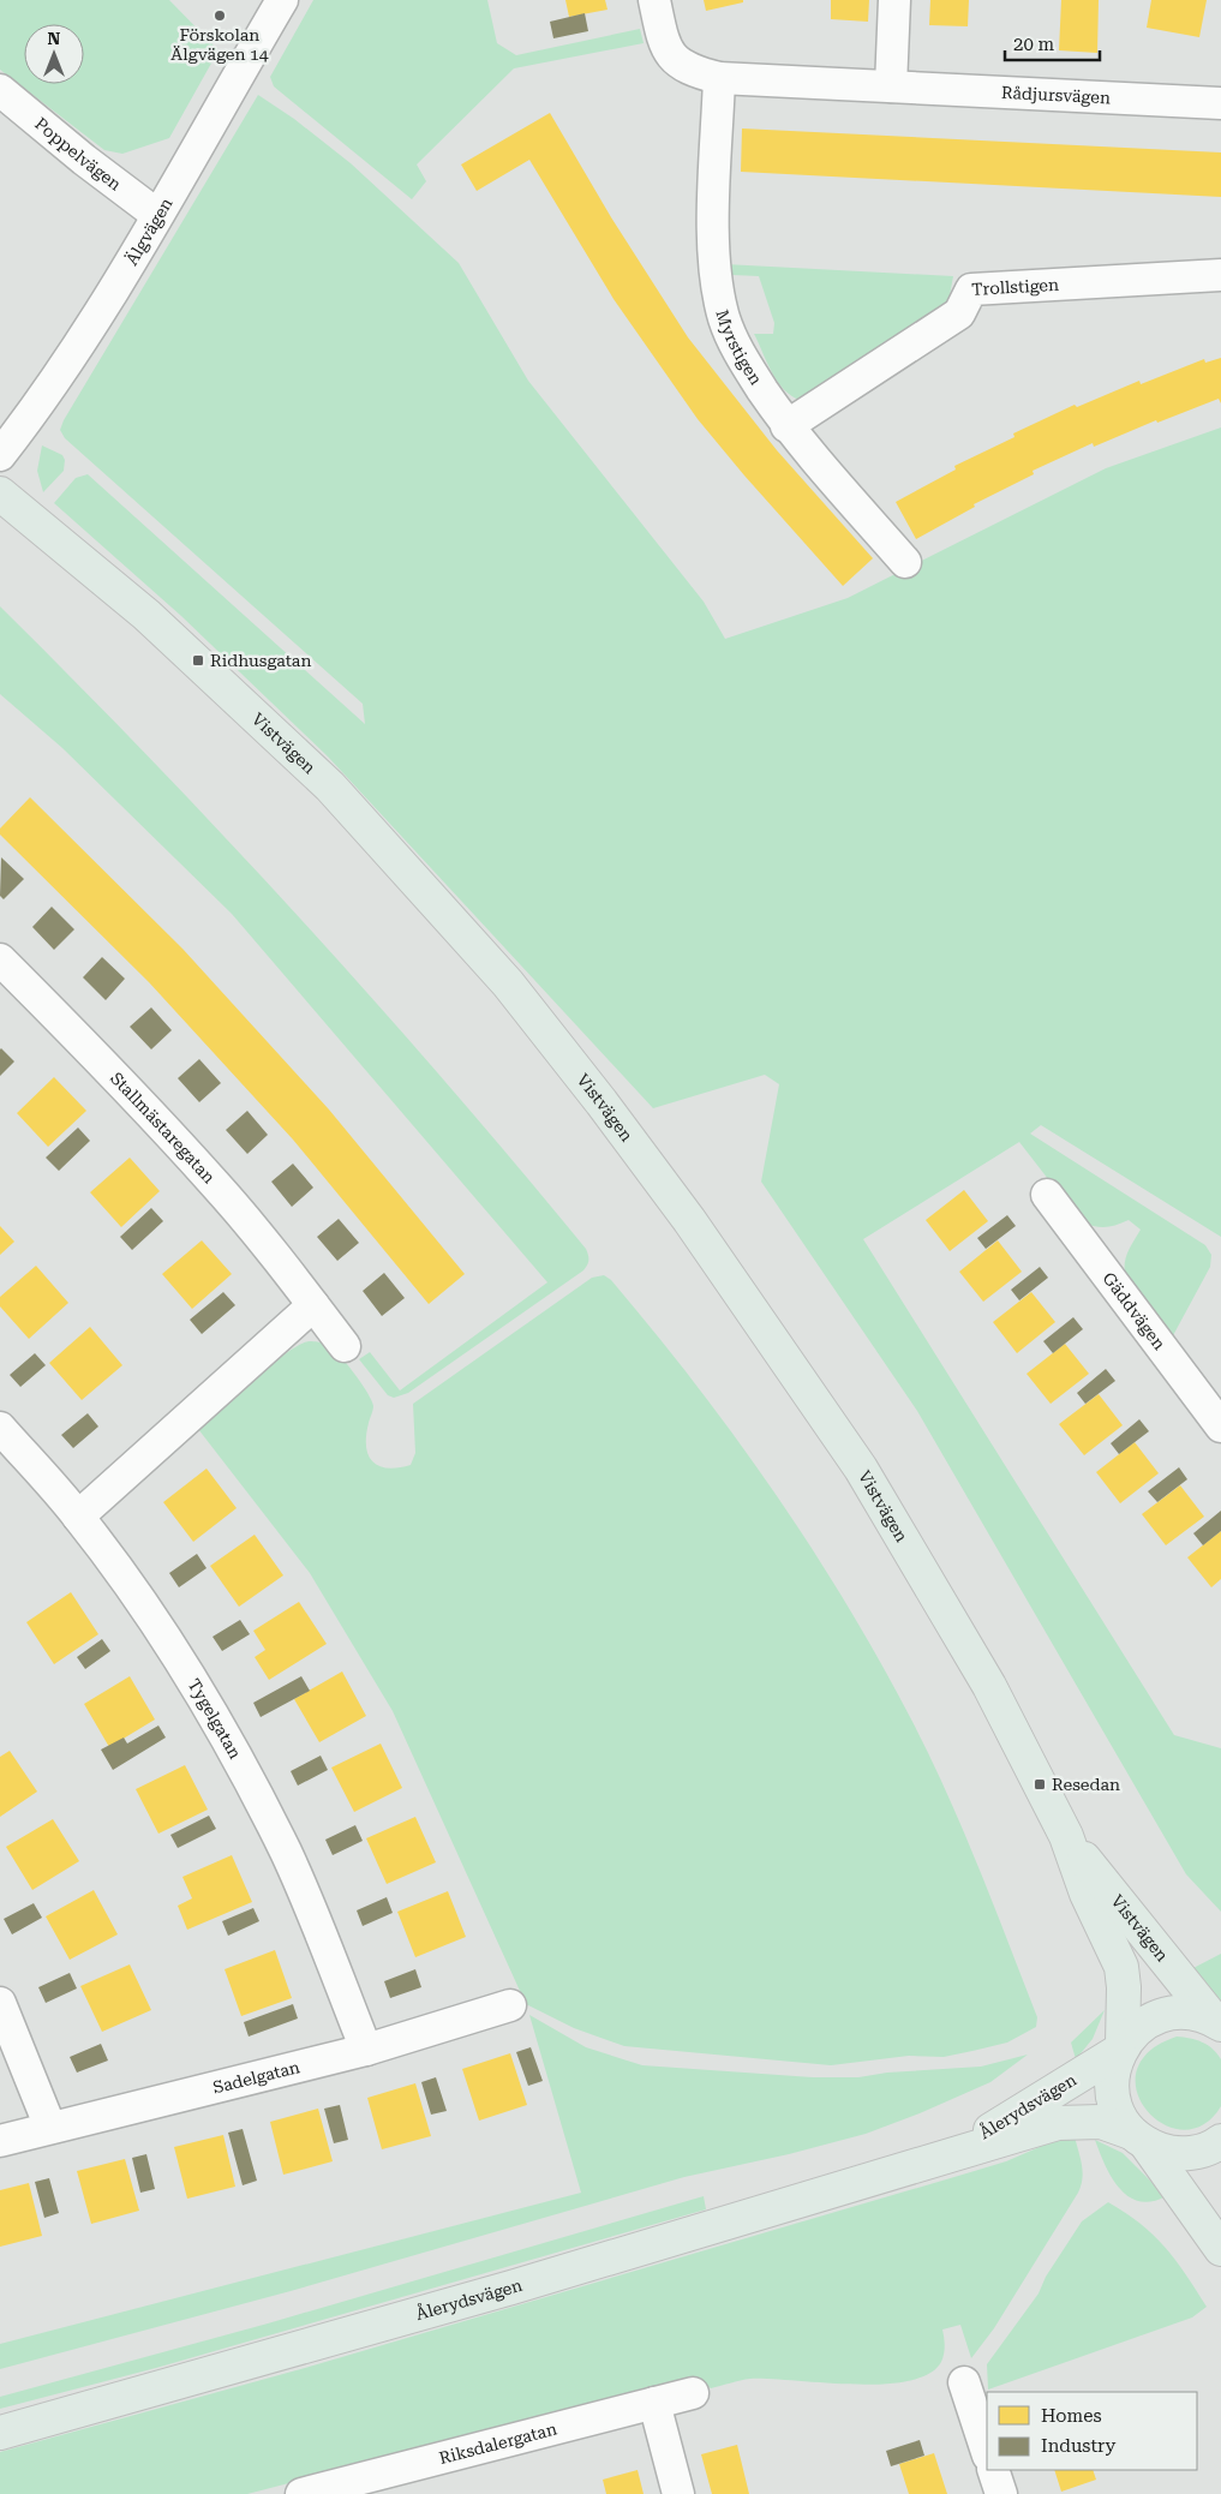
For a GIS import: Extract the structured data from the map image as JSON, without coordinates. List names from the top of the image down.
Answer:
{
  "streets": {
    "main road": ["Vistvägen", "Ålerydsvägen"],
    "street": [
      "Rådjursvägen",
      "Poppelvägen",
      "Älgvägen",
      "Trollstigen",
      "Myrstigen",
      "Stallmästaregatan",
      "Gäddvägen",
      "Tygelgatan",
      "Sadelgatan",
      "Riksdalergatan"
    ]
  },
  "crossings": [
    ["Rådjursvägen", "Myrstigen"],
    ["Poppelvägen", "Älgvägen"],
    ["Trollstigen", "Myrstigen"],
    ["Vistvägen", "Ålerydsvägen"],
    ["Tygelgatan", "Sadelgatan"]
  ],
  "places": {
    "other": ["Förskolan Älgvägen 14"],
    "transit": ["Ridhusgatan", "Resedan"]
  },
  "legend": ["Homes", "Industry"],
  "scale_bar": "20 m",
  "north": "top"
}
